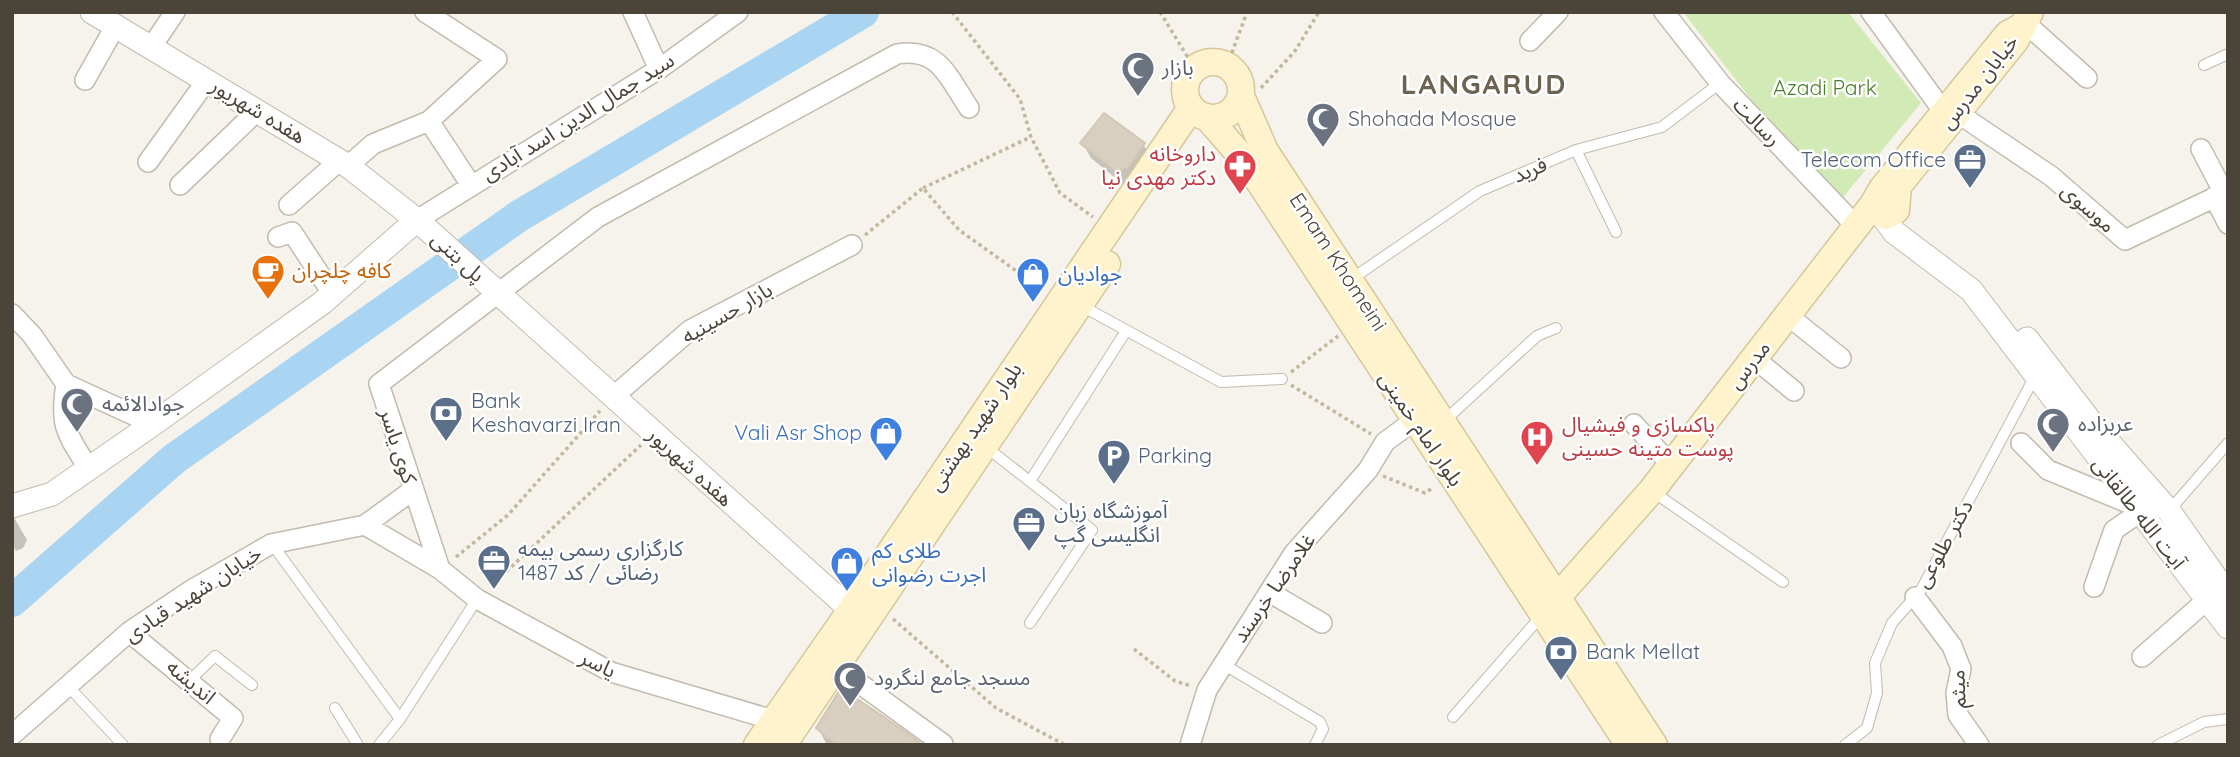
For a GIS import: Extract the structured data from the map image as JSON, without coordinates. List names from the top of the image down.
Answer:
{
  "streets": {
    "main road": [
      "خیابان مدرس",
      "Emam Khomeini",
      "مدرس",
      "بلوار شهید بهشتی",
      "بلوار امام خمینی"
    ],
    "street": [
      "هفده شهریور",
      "سید جمال الدین اسد آبادی",
      "رسالت",
      "موسوی",
      "پل بتنی",
      "بازار حسینیه",
      "کوی یاسر",
      "آیت الله طالقانی",
      "غلامرضا خرسند",
      "خیابان شهید قبادی",
      "یاسر",
      "اندیشه",
      "میثم"
    ],
    "lane": ["فرید", "دکتر طلوعی"]
  },
  "crossings": [
    ["خیابان مدرس", "رسالت"],
    ["خیابان مدرس", "موسوی"],
    ["خیابان مدرس", "مدرس"],
    ["خیابان مدرس", "آیت الله طالقانی"],
    ["هفده شهریور", "سید جمال الدین اسد آبادی"],
    ["هفده شهریور", "پل بتنی"],
    ["هفده شهریور", "بازار حسینیه"],
    ["هفده شهریور", "بلوار شهید بهشتی"],
    ["هفده شهریور", "کوی یاسر"],
    ["سید جمال الدین اسد آبادی", "پل بتنی"],
    ["رسالت", "فرید"],
    ["رسالت", "مدرس"],
    ["رسالت", "آیت الله طالقانی"],
    ["فرید", "Emam Khomeini"],
    ["پل بتنی", "کوی یاسر"],
    ["Emam Khomeini", "مدرس"],
    ["Emam Khomeini", "بلوار شهید بهشتی"],
    ["Emam Khomeini", "بلوار امام خمینی"],
    ["مدرس", "بلوار امام خمینی"],
    ["مدرس", "آیت الله طالقانی"],
    ["بلوار شهید بهشتی", "بلوار امام خمینی"],
    ["بلوار شهید بهشتی", "یاسر"],
    ["بلوار امام خمینی", "غلامرضا خرسند"],
    ["کوی یاسر", "یاسر"],
    ["آیت الله طالقانی", "دکتر طلوعی"],
    ["دکتر طلوعی", "میثم"],
    ["خیابان شهید قبادی", "یاسر"],
    ["خیابان شهید قبادی", "اندیشه"]
  ],
  "districts": ["LANGARUD"],
  "parks": ["Azadi Park"],
  "places": {
    "mosque": [
      "بازار",
      "Shohada Mosque",
      "جوادالائمه",
      "عربزاده",
      "مسجد جامع لنگرود"
    ],
    "office": ["Telecom Office", "آموزشگاه زبان انگلیسی گپ", "کارگزاری رسمی بیمه رضائی / کد 1487"],
    "pharmacy": ["داروخانه دکتر مهدی نیا"],
    "cafe": ["کافه چلچران"],
    "shop": ["جوادیان", "Vali Asr Shop", "طلای کم اجرت رضوانی"],
    "bank": ["Bank Keshavarzi Iran", "Bank Mellat"],
    "hospital": ["پاکسازی و فیشیال پوست متینه حسینی"],
    "parking": ["Parking"]
  }
}
